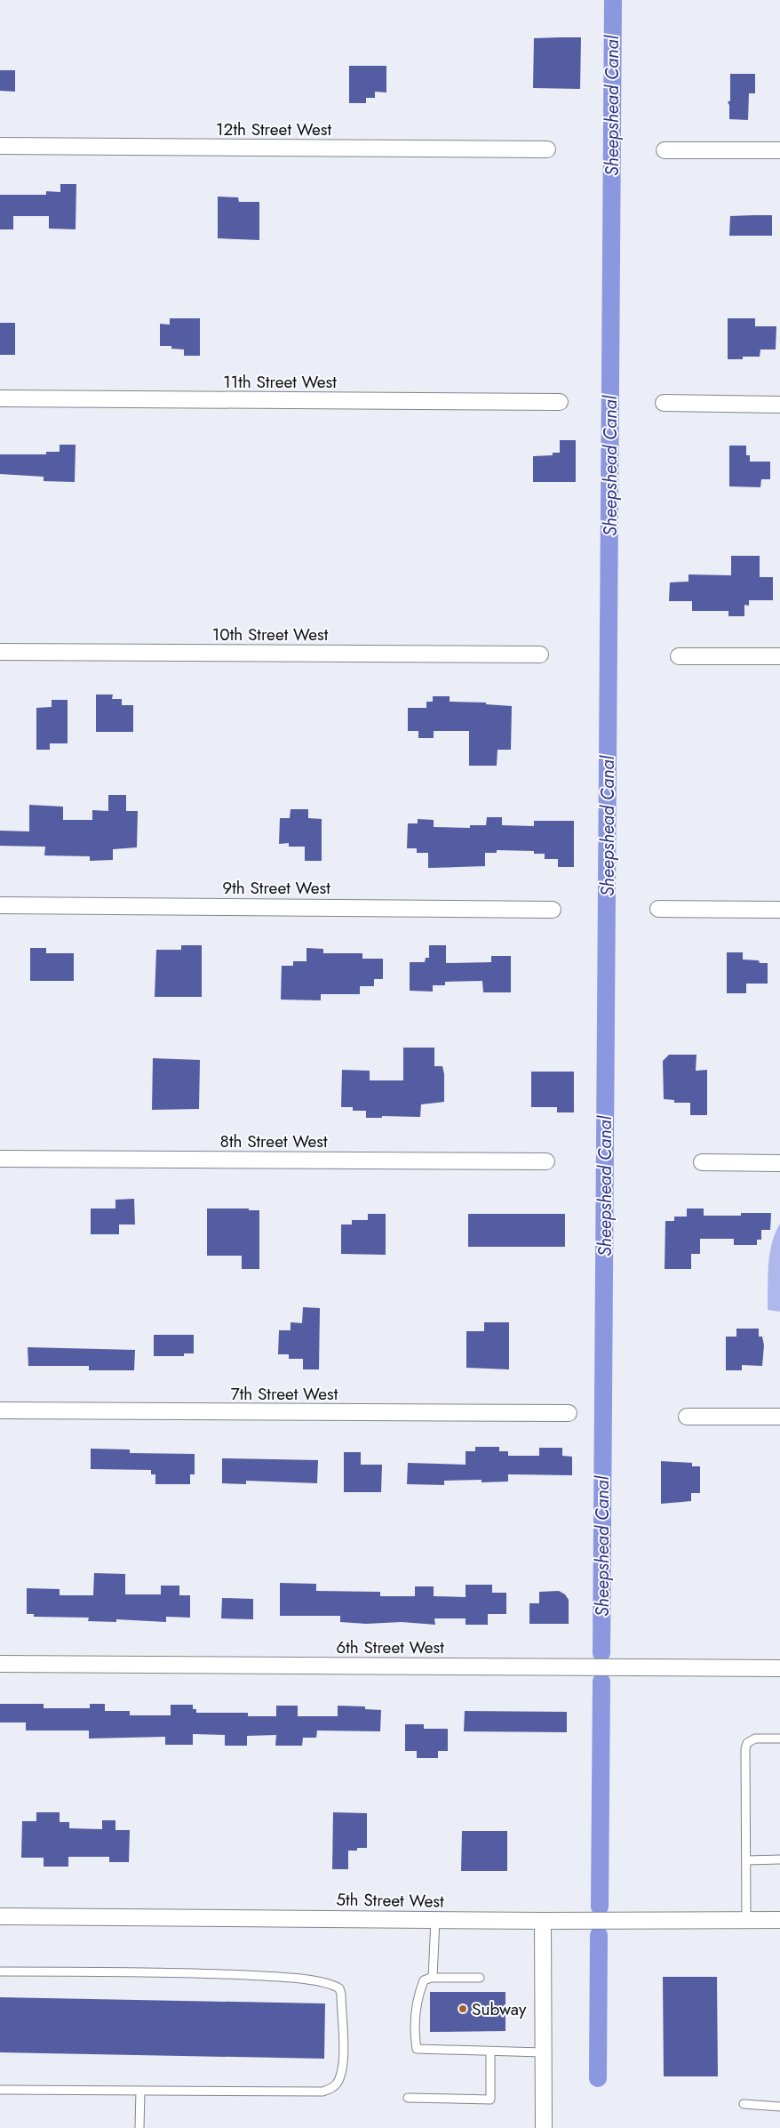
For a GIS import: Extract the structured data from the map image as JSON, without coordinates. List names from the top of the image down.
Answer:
{
  "streets": {
    "street": [
      "12th Street West",
      "11th Street West",
      "10th Street West",
      "9th Street West",
      "8th Street West",
      "7th Street West",
      "6th Street West",
      "5th Street West"
    ]
  },
  "water": ["Sheepshead Canal"],
  "places": ["Subway"]
}
